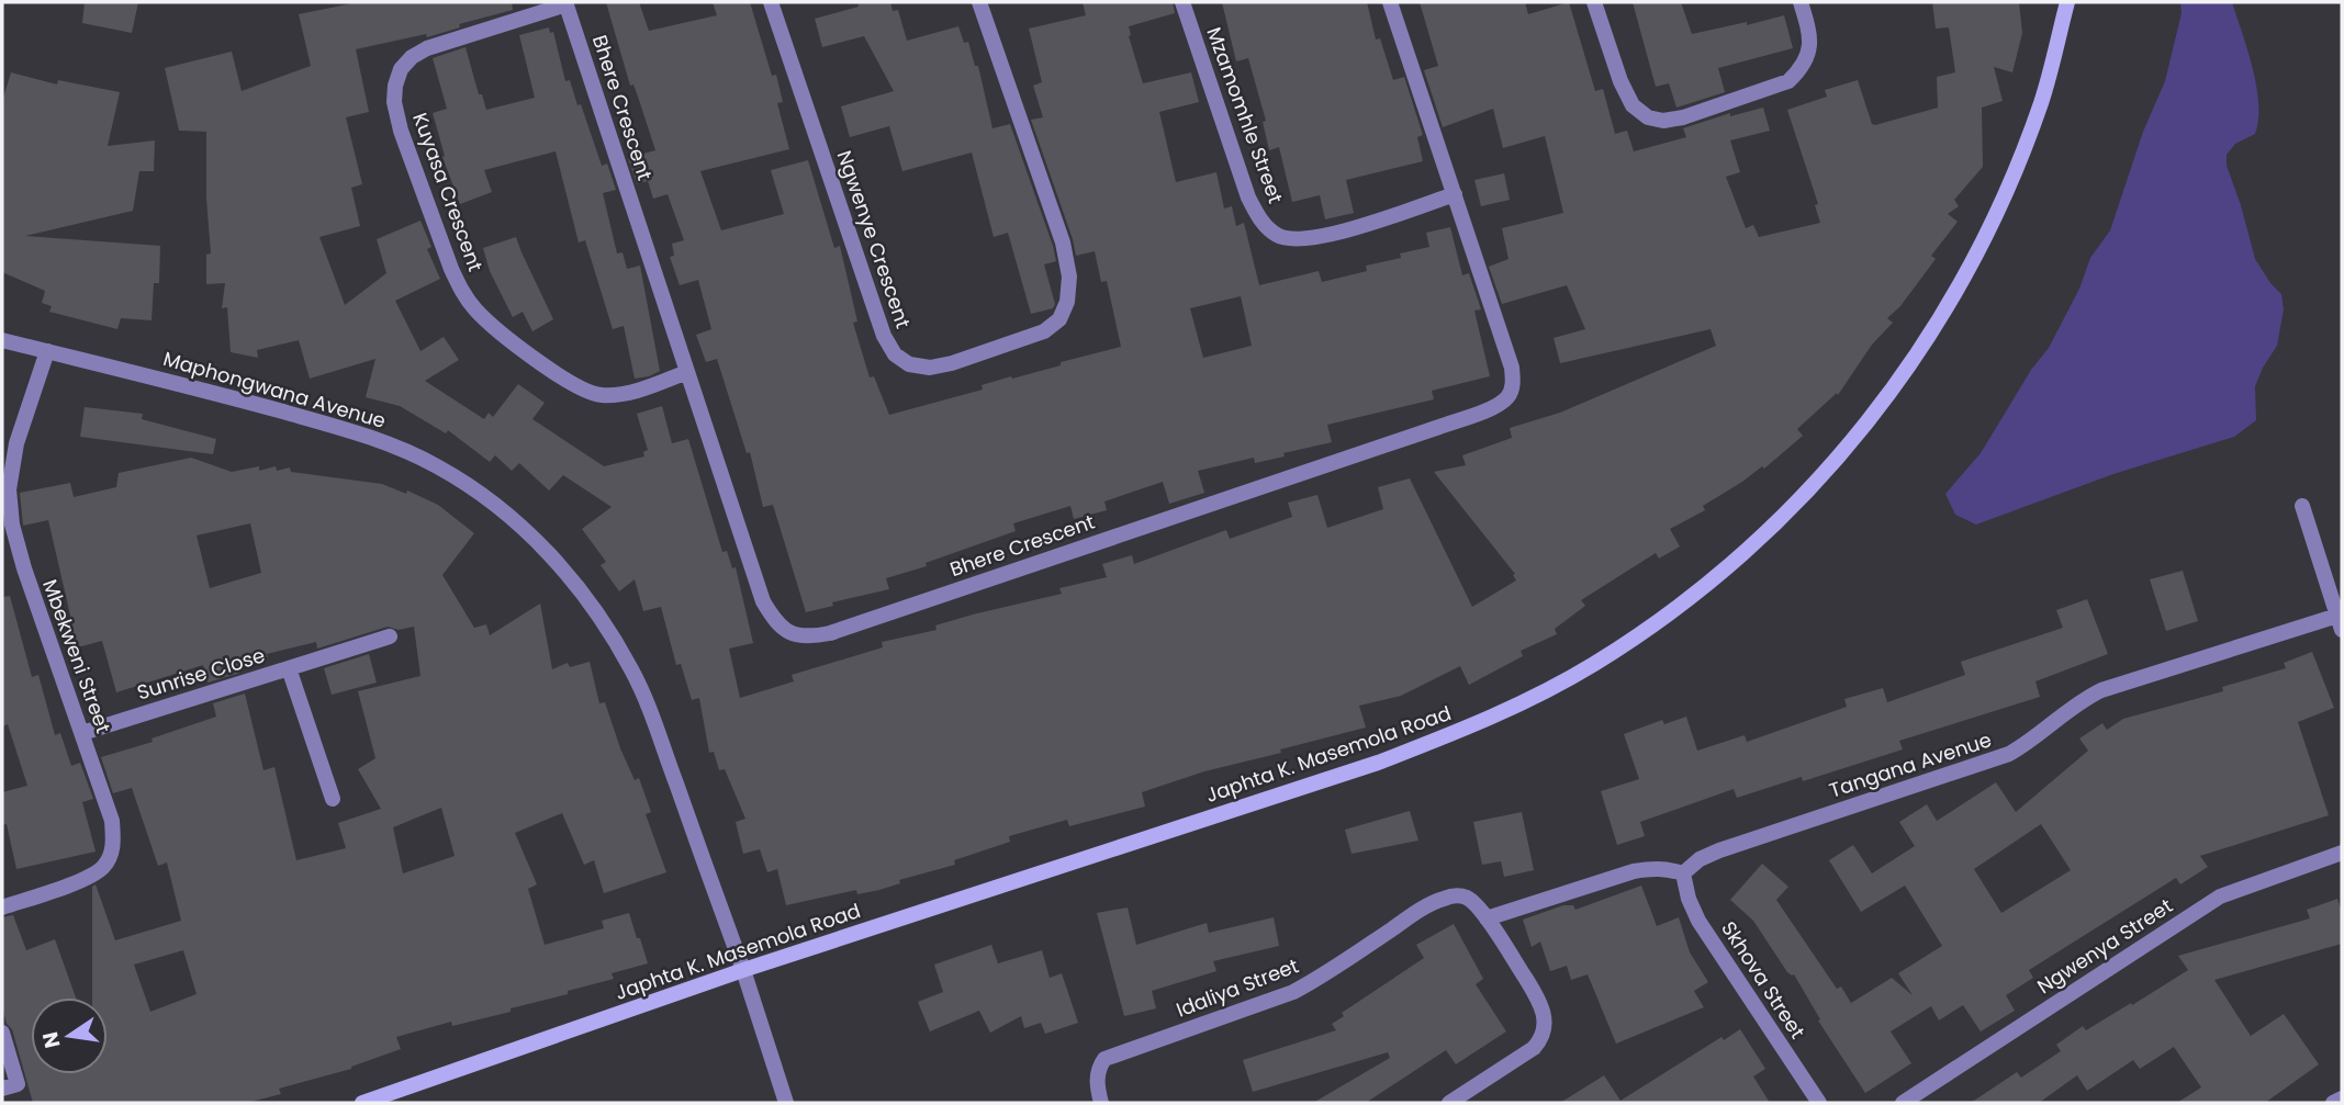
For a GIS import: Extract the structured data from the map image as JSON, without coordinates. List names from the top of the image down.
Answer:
{
  "streets": {
    "main road": ["Japhta K. Masemola Road"],
    "street": [
      "Bhere Crescent",
      "Mzamomhle Street",
      "Kuyasa Crescent",
      "Ngwenye Crescent",
      "Maphongwana Avenue",
      "Mbekweni Street",
      "Sunrise Close",
      "Tangana Avenue",
      "Ngwenya Street",
      "Skhova Street",
      "Idaliya Street"
    ]
  },
  "crossings": [
    ["Bhere Crescent", "Mzamomhle Street"],
    ["Bhere Crescent", "Kuyasa Crescent"],
    ["Maphongwana Avenue", "Mbekweni Street"],
    ["Maphongwana Avenue", "Japhta K. Masemola Road"],
    ["Mbekweni Street", "Sunrise Close"],
    ["Tangana Avenue", "Skhova Street"]
  ],
  "north": "left"
}
